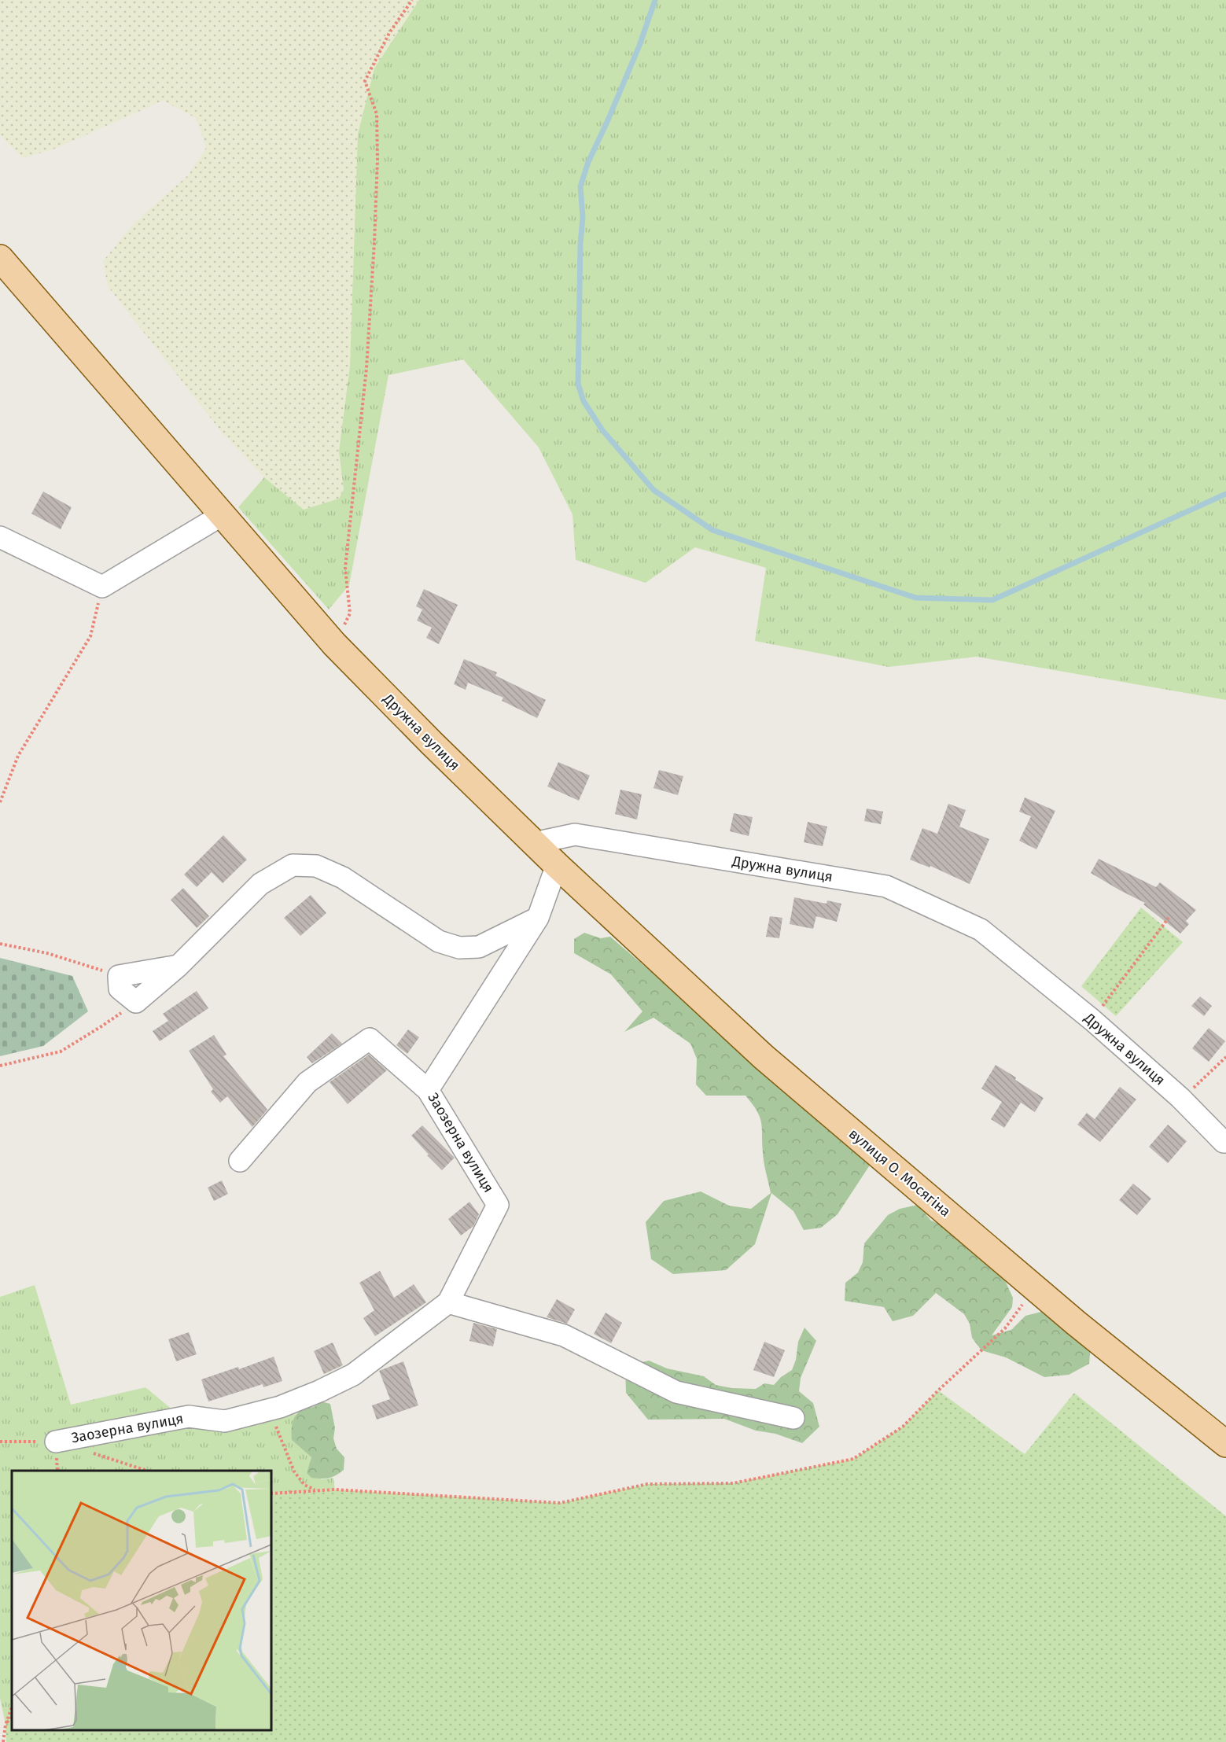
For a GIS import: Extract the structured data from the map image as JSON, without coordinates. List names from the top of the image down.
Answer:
{
  "streets": {
    "main road": ["Дружна вулиця", "вулиця О. Мосягіна"],
    "street": ["Заозерна вулиця"]
  },
  "crossings": [
    ["Дружна вулиця", "вулиця О. Мосягіна"],
    ["Заозерна вулиця", "вулиця О. Мосягіна"]
  ]
}
